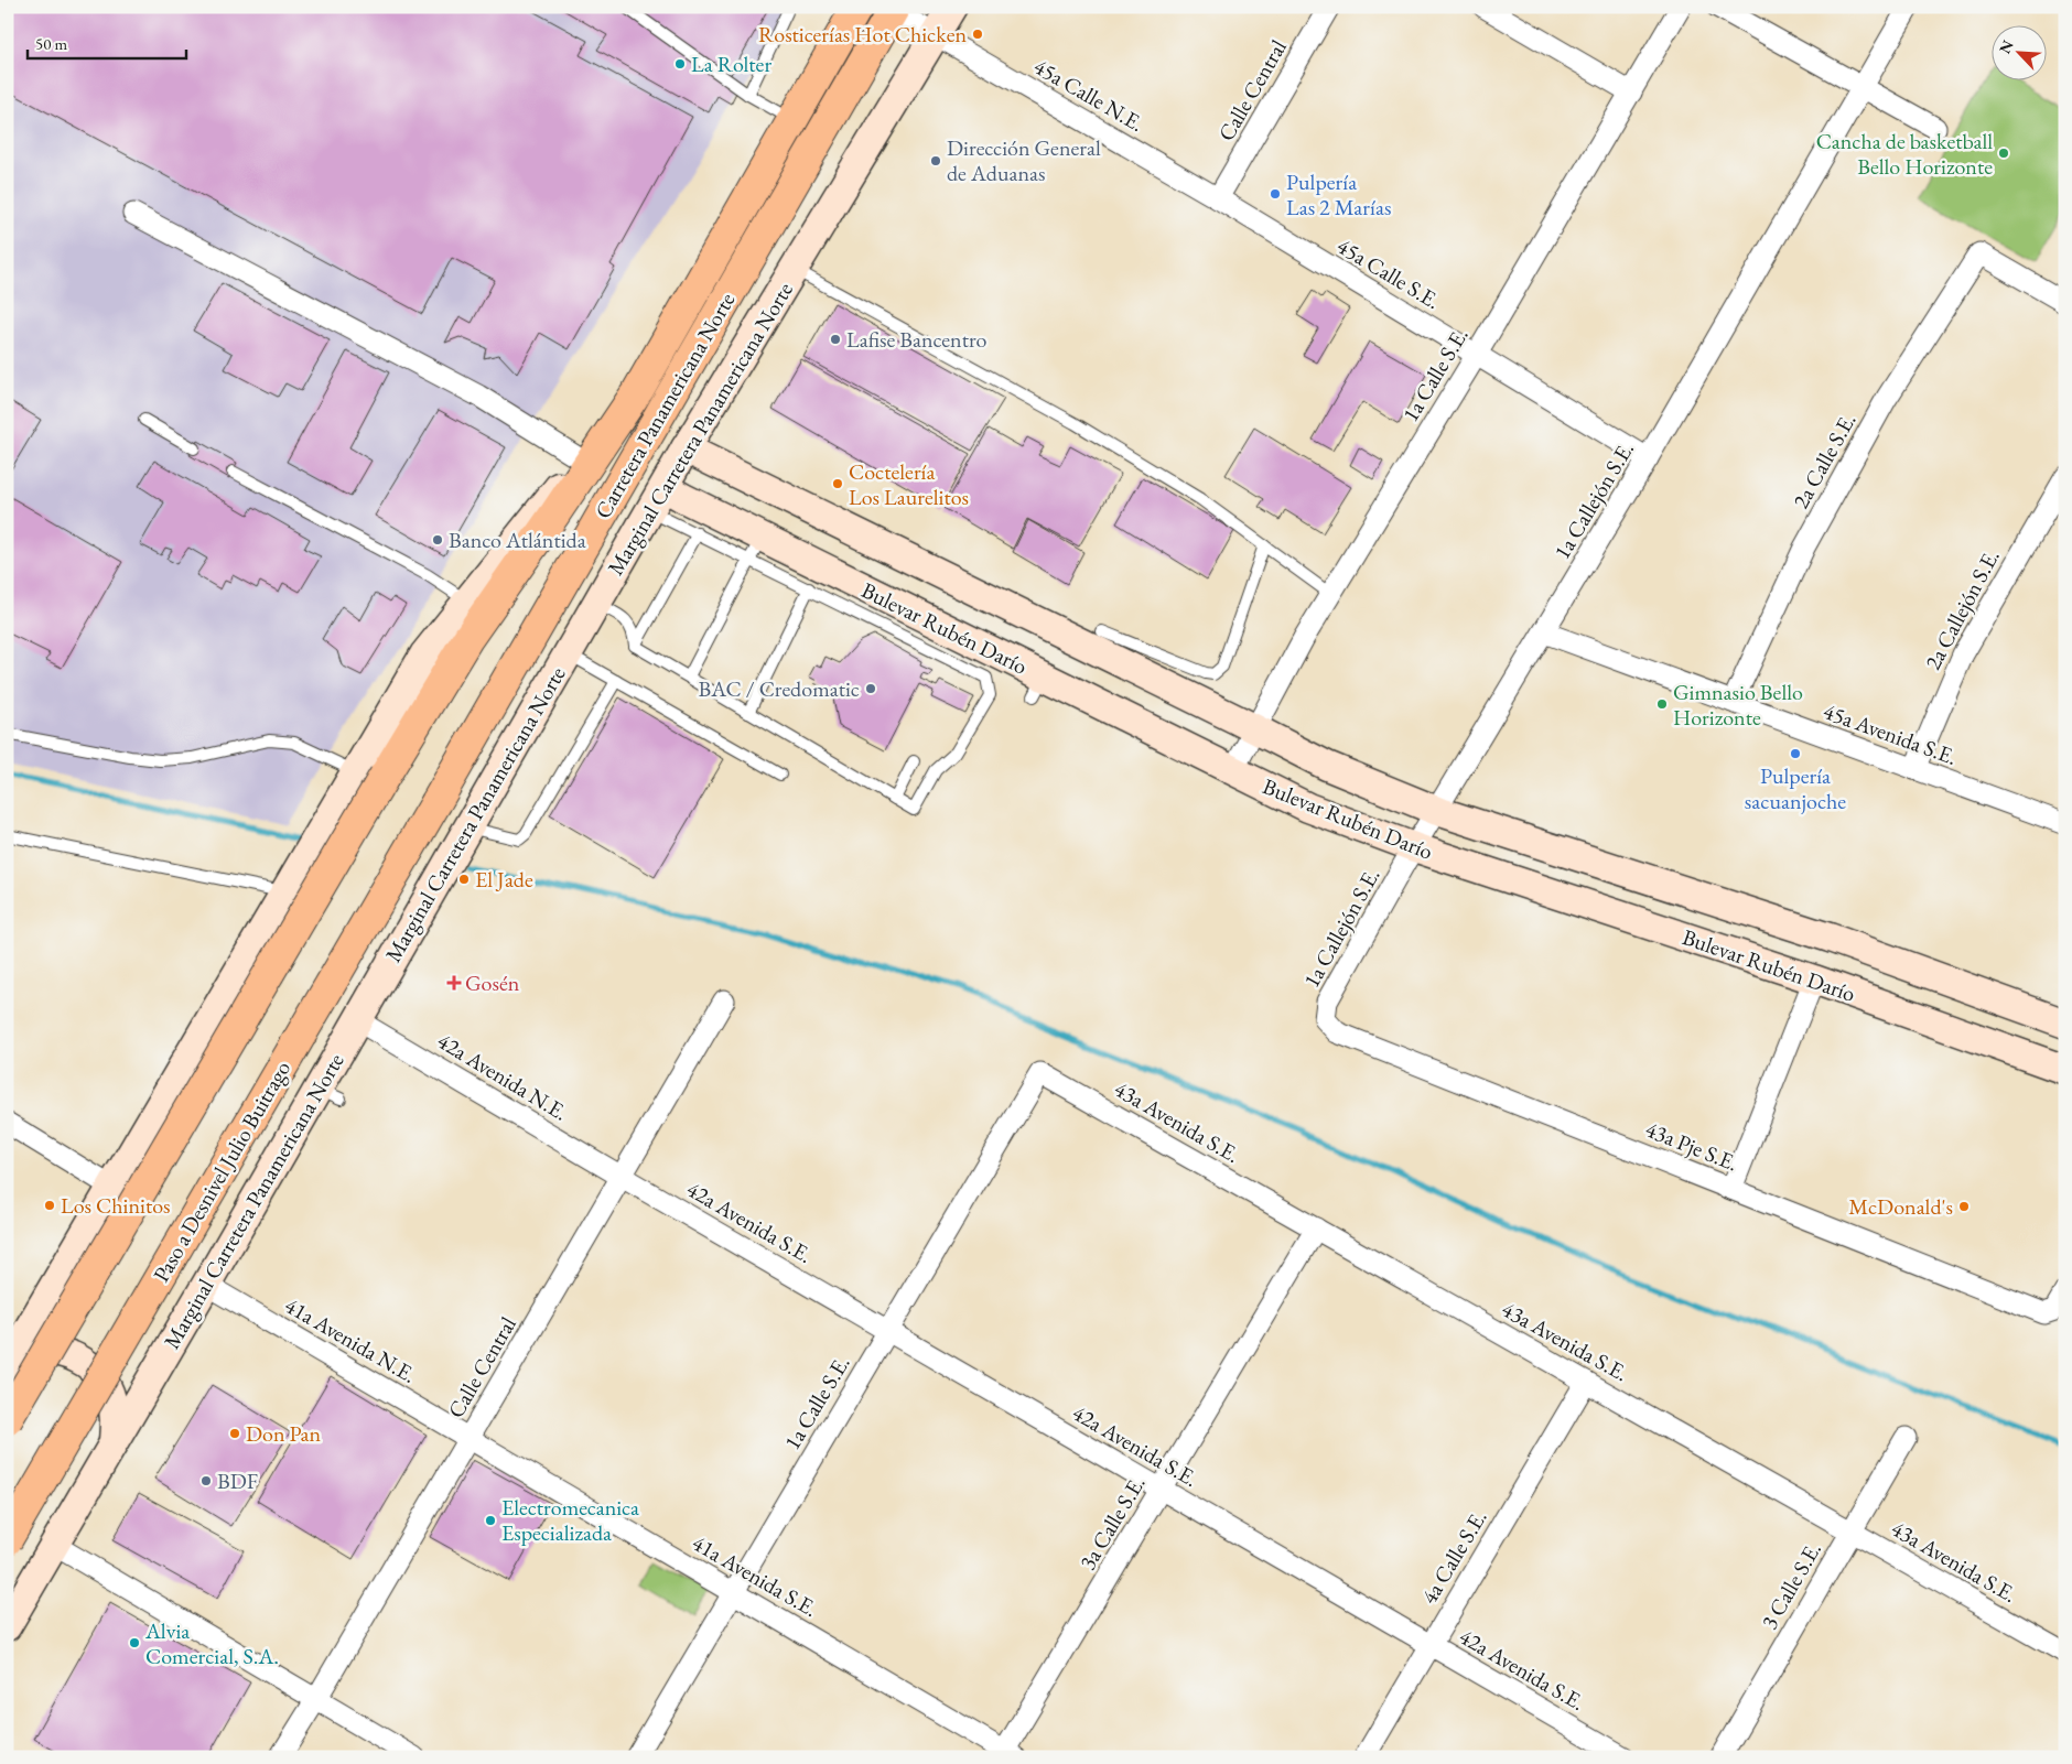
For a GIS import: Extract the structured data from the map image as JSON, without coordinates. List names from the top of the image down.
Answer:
{
  "streets": {
    "highway": ["Carretera Panamericana Norte", "Paso a Desnivel Julio Buitrago"],
    "street": [
      "Calle Central",
      "45a Calle N.E.",
      "45a Calle S.E.",
      "1a Calle S.E.",
      "Marginal Carretera Panamericana Norte",
      "2a Calle S.E.",
      "1a Callejón S.E.",
      "2a Callejón S.E.",
      "Bulevar Rubén Darío",
      "45a Avenida S.E.",
      "42a Avenida N.E.",
      "43a Avenida S.E.",
      "43a Pje S.E.",
      "42a Avenida S.E.",
      "41a Avenida N.E.",
      "3a Calle S.E.",
      "4a Calle S.E.",
      "41a Avenida S.E.",
      "3 Calle S.E."
    ]
  },
  "crossings": [
    ["Calle Central", "45a Calle N.E."],
    ["Calle Central", "45a Calle S.E."],
    ["Calle Central", "42a Avenida N.E."],
    ["Calle Central", "42a Avenida S.E."],
    ["Calle Central", "41a Avenida N.E."],
    ["Calle Central", "41a Avenida S.E."],
    ["45a Calle N.E.", "45a Calle S.E."],
    ["45a Calle N.E.", "Marginal Carretera Panamericana Norte"],
    ["45a Calle S.E.", "1a Calle S.E."],
    ["45a Calle S.E.", "1a Callejón S.E."],
    ["1a Calle S.E.", "Bulevar Rubén Darío"],
    ["1a Calle S.E.", "43a Avenida S.E."],
    ["1a Calle S.E.", "42a Avenida S.E."],
    ["1a Calle S.E.", "41a Avenida S.E."],
    ["Carretera Panamericana Norte", "Paso a Desnivel Julio Buitrago"],
    ["Marginal Carretera Panamericana Norte", "Bulevar Rubén Darío"],
    ["Marginal Carretera Panamericana Norte", "42a Avenida N.E."],
    ["Marginal Carretera Panamericana Norte", "41a Avenida N.E."],
    ["2a Calle S.E.", "45a Avenida S.E."],
    ["1a Callejón S.E.", "Bulevar Rubén Darío"],
    ["1a Callejón S.E.", "45a Avenida S.E."],
    ["1a Callejón S.E.", "43a Pje S.E."],
    ["2a Callejón S.E.", "45a Avenida S.E."],
    ["42a Avenida N.E.", "42a Avenida S.E."],
    ["43a Avenida S.E.", "3a Calle S.E."],
    ["43a Avenida S.E.", "4a Calle S.E."],
    ["43a Avenida S.E.", "3 Calle S.E."],
    ["42a Avenida S.E.", "3a Calle S.E."],
    ["42a Avenida S.E.", "4a Calle S.E."],
    ["41a Avenida N.E.", "41a Avenida S.E."],
    ["3a Calle S.E.", "41a Avenida S.E."]
  ],
  "places": {
    "other": [
      "Rosticerías Hot Chicken",
      "La Rolter",
      "Cancha de basketball Bello Horizonte",
      "Dirección General de Aduanas",
      "Pulpería Las 2 Marías",
      "Lafise Bancentro",
      "Coctelería Los Laurelitos",
      "Banco Atlántida",
      "BAC / Credomatic",
      "Gimnasio Bello Horizonte",
      "Pulpería sacuanjoche",
      "El Jade",
      "Los Chinitos",
      "McDonald's",
      "Don Pan",
      "BDF",
      "Electromecanica Especializada",
      "Alvia Comercial, S.A."
    ],
    "health": ["Gosén"]
  },
  "scale_bar": "50 m",
  "north": "top left"
}
